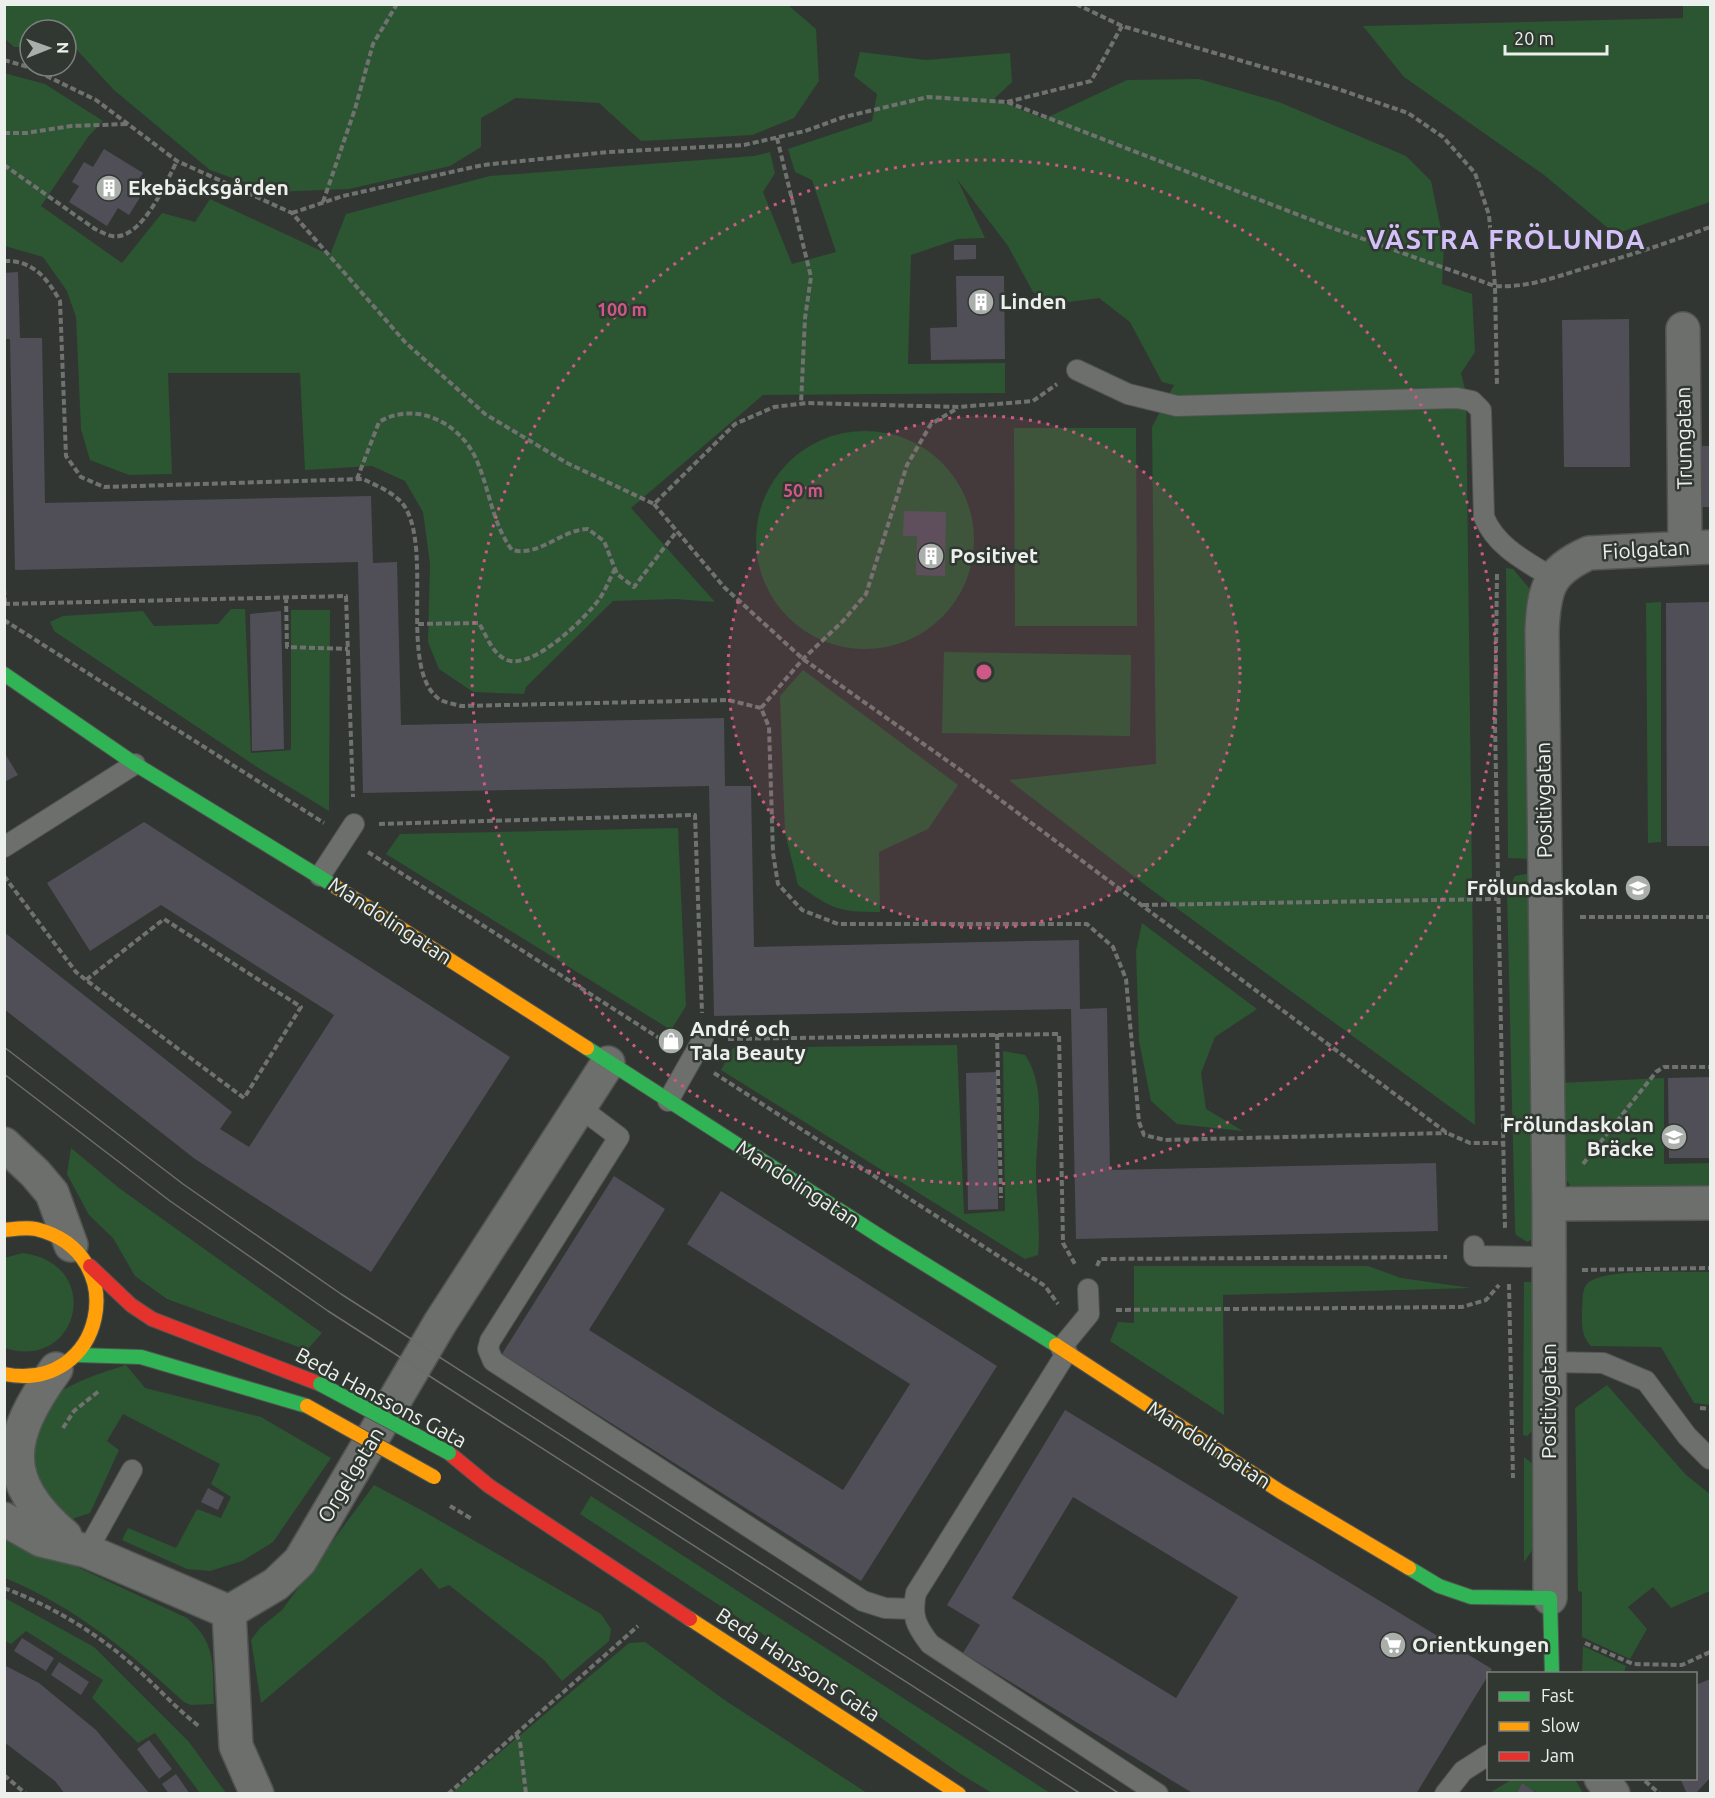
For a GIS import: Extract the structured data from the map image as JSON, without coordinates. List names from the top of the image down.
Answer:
{
  "streets": {
    "street": [
      "Trumgatan",
      "Fiolgatan",
      "Positivgatan",
      "Mandolingatan",
      "Beda Hanssons Gata",
      "Orgelgatan"
    ]
  },
  "crossings": [
    ["Trumgatan", "Fiolgatan"],
    ["Fiolgatan", "Positivgatan"],
    ["Positivgatan", "Mandolingatan"],
    ["Mandolingatan", "Orgelgatan"]
  ],
  "districts": ["VÄSTRA FRÖLUNDA"],
  "places": {
    "building": ["Ekebäcksgården", "Linden", "Positivet"],
    "school or university": ["Frölundaskolan", "Frölundaskolan Bräcke"],
    "shop": ["André och Tala Beauty"],
    "supermarket": ["Orientkungen"]
  },
  "legend": ["Fast", "Slow", "Jam"],
  "scale_bar": "20 m",
  "north": "right",
  "rings": ["100 m", "50 m"]
}
